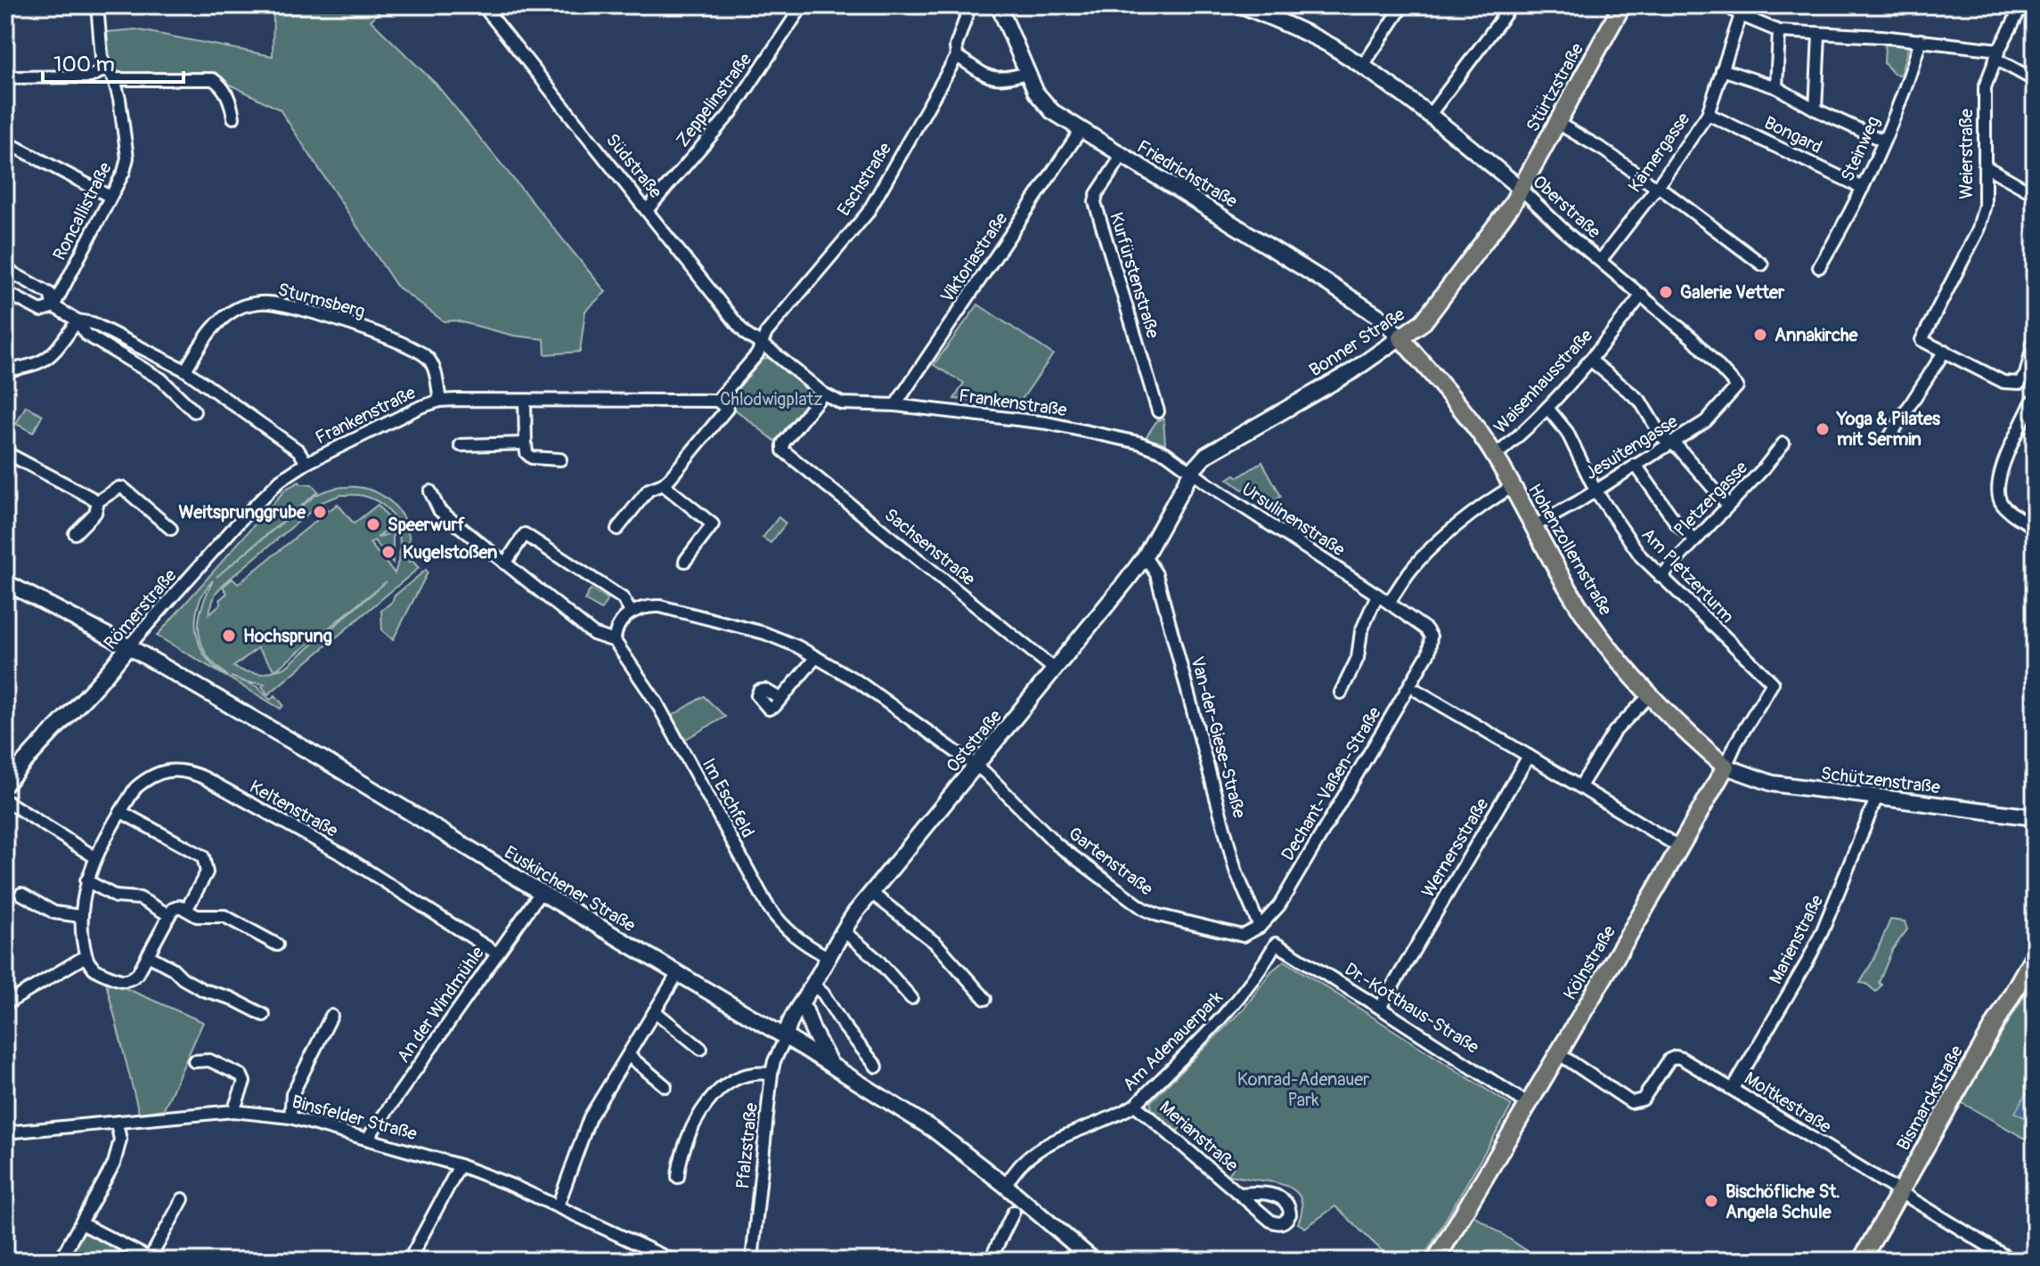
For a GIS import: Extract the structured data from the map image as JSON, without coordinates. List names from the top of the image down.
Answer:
{
  "streets": {
    "main road": [
      "Stürtzstraße",
      "Bonner Straße",
      "Hohenzollernstraße",
      "Kölnstraße",
      "Bismarckstraße"
    ],
    "street": [
      "Zeppelinstraße",
      "Bongard",
      "Steinweg",
      "Kämergasse",
      "Weierstraße",
      "Südstraße",
      "Friedrichstraße",
      "Eschstraße",
      "Oberstraße",
      "Roncallistraße",
      "Viktoriastraße",
      "Kurfürstenstraße",
      "Sturmsberg",
      "Waisenhausstraße",
      "Frankenstraße",
      "Jesuitengasse",
      "Pletzergasse",
      "Ursulinenstraße",
      "Sachsenstraße",
      "Am Pletzerturm",
      "Römerstraße",
      "Van-der-Giese-Straße",
      "Oststraße",
      "Schützenstraße",
      "Dechant-Vaßen-Straße",
      "Im Eschfeld",
      "Keltenstraße",
      "Wernersstraße",
      "Gartenstraße",
      "Euskirchener Straße",
      "Marienstraße",
      "An der Windmühle",
      "Dr.-Kotthaus-Straße",
      "Am Adenauerpark",
      "Moltkestraße",
      "Binsfelder Straße",
      "Merianstraße",
      "Pfalzstraße"
    ]
  },
  "crossings": [
    ["Stürtzstraße", "Oberstraße"],
    ["Stürtzstraße", "Bonner Straße"],
    ["Zeppelinstraße", "Südstraße"],
    ["Bongard", "Steinweg"],
    ["Bongard", "Kämergasse"],
    ["Kämergasse", "Oberstraße"],
    ["Südstraße", "Eschstraße"],
    ["Friedrichstraße", "Viktoriastraße"],
    ["Friedrichstraße", "Kurfürstenstraße"],
    ["Friedrichstraße", "Bonner Straße"],
    ["Friedrichstraße", "Hohenzollernstraße"],
    ["Oberstraße", "Bonner Straße"],
    ["Oberstraße", "Waisenhausstraße"],
    ["Oberstraße", "Jesuitengasse"],
    ["Viktoriastraße", "Frankenstraße"],
    ["Sturmsberg", "Frankenstraße"],
    ["Bonner Straße", "Frankenstraße"],
    ["Bonner Straße", "Ursulinenstraße"],
    ["Bonner Straße", "Hohenzollernstraße"],
    ["Bonner Straße", "Oststraße"],
    ["Waisenhausstraße", "Hohenzollernstraße"],
    ["Waisenhausstraße", "Am Pletzerturm"],
    ["Frankenstraße", "Ursulinenstraße"],
    ["Frankenstraße", "Sachsenstraße"],
    ["Frankenstraße", "Römerstraße"],
    ["Frankenstraße", "Oststraße"],
    ["Jesuitengasse", "Hohenzollernstraße"],
    ["Jesuitengasse", "Am Pletzerturm"],
    ["Pletzergasse", "Am Pletzerturm"],
    ["Ursulinenstraße", "Oststraße"],
    ["Ursulinenstraße", "Dechant-Vaßen-Straße"],
    ["Sachsenstraße", "Oststraße"],
    ["Hohenzollernstraße", "Schützenstraße"],
    ["Hohenzollernstraße", "Kölnstraße"],
    ["Am Pletzerturm", "Kölnstraße"],
    ["Römerstraße", "Euskirchener Straße"],
    ["Van-der-Giese-Straße", "Oststraße"],
    ["Van-der-Giese-Straße", "Dechant-Vaßen-Straße"],
    ["Van-der-Giese-Straße", "Gartenstraße"],
    ["Oststraße", "Im Eschfeld"],
    ["Oststraße", "Gartenstraße"],
    ["Oststraße", "Euskirchener Straße"],
    ["Oststraße", "Pfalzstraße"],
    ["Schützenstraße", "Marienstraße"],
    ["Schützenstraße", "Kölnstraße"],
    ["Dechant-Vaßen-Straße", "Gartenstraße"],
    ["Keltenstraße", "An der Windmühle"],
    ["Wernersstraße", "Dr.-Kotthaus-Straße"],
    ["Euskirchener Straße", "An der Windmühle"],
    ["Euskirchener Straße", "Am Adenauerpark"],
    ["Euskirchener Straße", "Pfalzstraße"],
    ["Marienstraße", "Moltkestraße"],
    ["Kölnstraße", "Dr.-Kotthaus-Straße"],
    ["Kölnstraße", "Moltkestraße"],
    ["An der Windmühle", "Binsfelder Straße"],
    ["Dr.-Kotthaus-Straße", "Am Adenauerpark"],
    ["Am Adenauerpark", "Merianstraße"],
    ["Bismarckstraße", "Moltkestraße"]
  ],
  "parks": ["Chlodwigplatz", "Konrad-Adenauer Park"],
  "places": [
    "Galerie Vetter",
    "Annakirche",
    "Yoga & Pilates mit Sermin",
    "Weitsprunggrube",
    "Speerwurf",
    "Kugelstoßen",
    "Hochsprung",
    "Bischöfliche St. Angela Schule"
  ],
  "scale_bar": "100 m"
}
